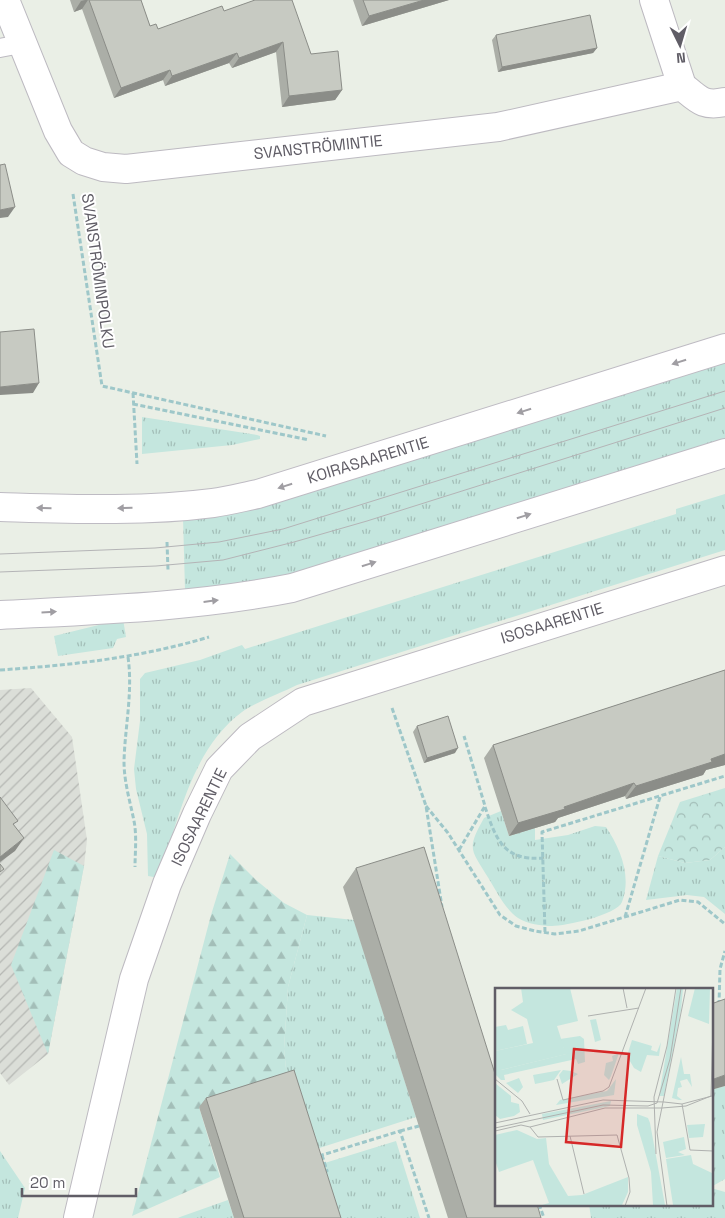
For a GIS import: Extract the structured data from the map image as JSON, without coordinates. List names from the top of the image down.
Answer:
{
  "streets": {
    "street": ["SVANSTRÖMINTIE", "KOIRASAARENTIE", "ISOSAARENTIE"],
    "path": ["SVANSTRÖMINPOLKU"]
  },
  "crossings": [
    ["SVANSTRÖMINTIE", "SVANSTRÖMINPOLKU"]
  ],
  "scale_bar": "20 m",
  "north": "bottom"
}
